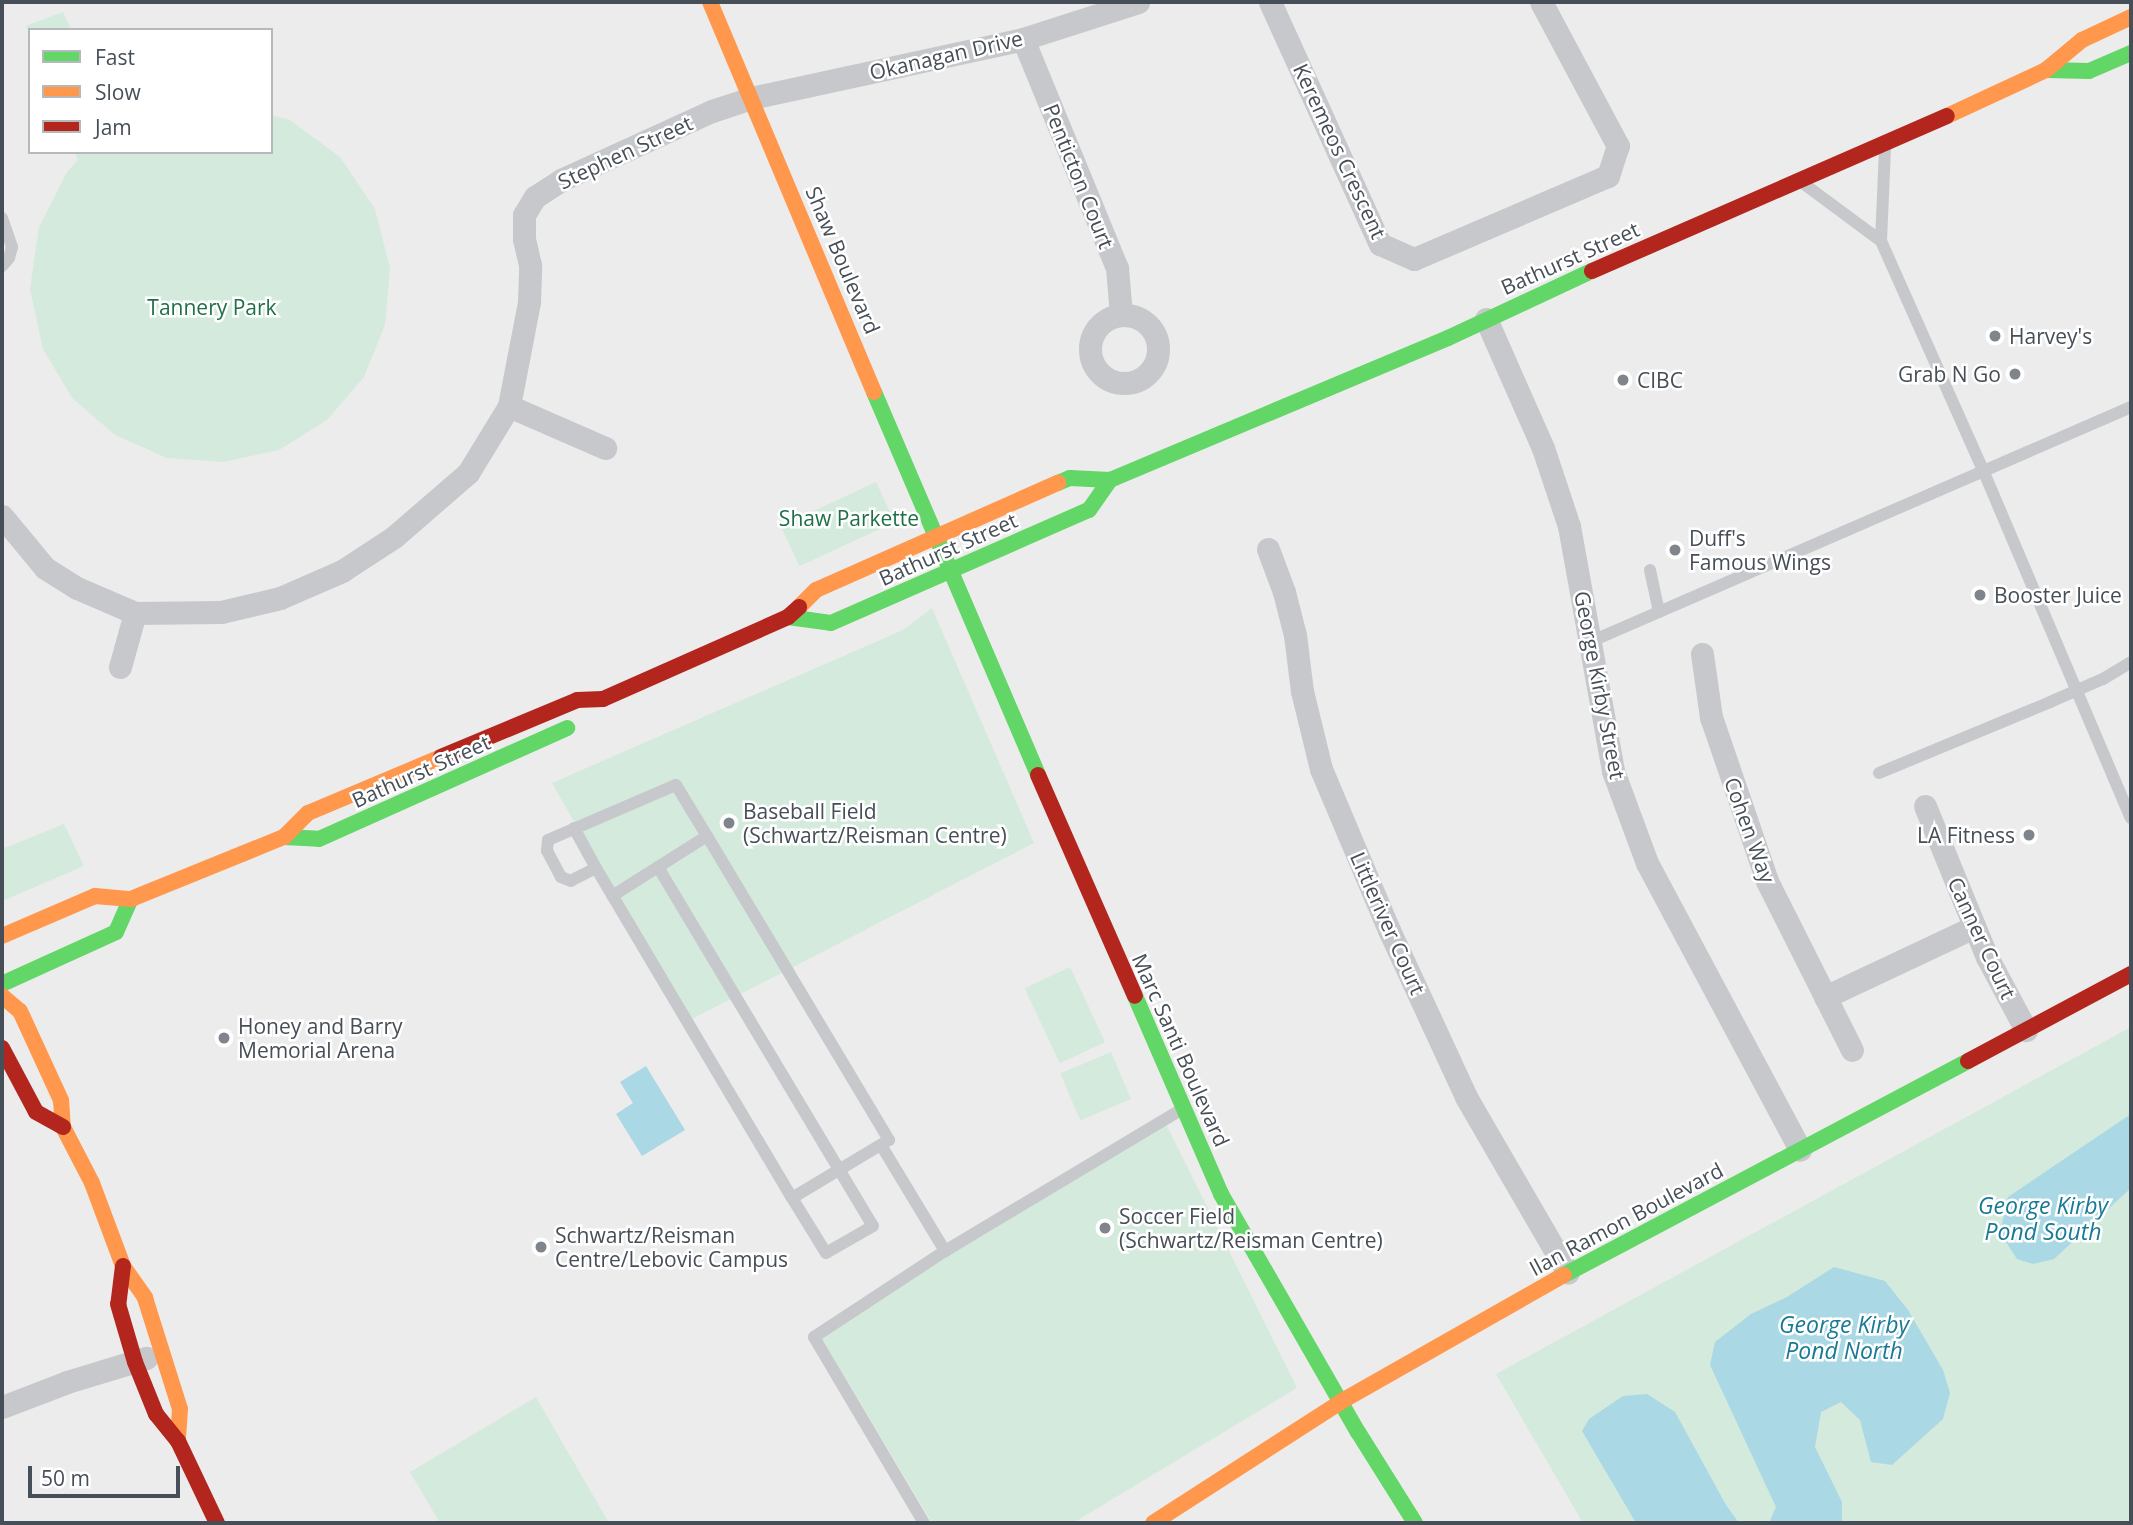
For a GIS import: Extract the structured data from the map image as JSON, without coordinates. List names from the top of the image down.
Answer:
{
  "streets": {
    "street": [
      "Okanagan Drive",
      "Keremeos Crescent",
      "Stephen Street",
      "Penticton Court",
      "Bathurst Street",
      "Shaw Boulevard",
      "George Kirby Street",
      "Cohen Way",
      "Littleriver Court",
      "Canner Court",
      "Marc Santi Boulevard",
      "Ilan Ramon Boulevard"
    ]
  },
  "crossings": [
    ["Okanagan Drive", "Stephen Street"],
    ["Okanagan Drive", "Penticton Court"],
    ["Okanagan Drive", "Shaw Boulevard"],
    ["Stephen Street", "Shaw Boulevard"],
    ["Bathurst Street", "Shaw Boulevard"],
    ["Bathurst Street", "George Kirby Street"],
    ["Bathurst Street", "Marc Santi Boulevard"],
    ["Shaw Boulevard", "Marc Santi Boulevard"],
    ["George Kirby Street", "Ilan Ramon Boulevard"],
    ["Littleriver Court", "Ilan Ramon Boulevard"],
    ["Canner Court", "Ilan Ramon Boulevard"],
    ["Marc Santi Boulevard", "Ilan Ramon Boulevard"]
  ],
  "water": ["George Kirby Pond South", "George Kirby Pond North"],
  "parks": ["Tannery Park", "Shaw Parkette"],
  "places": [
    "Harvey's",
    "Grab N Go",
    "CIBC",
    "Duff's Famous Wings",
    "Booster Juice",
    "Baseball Field (Schwartz/Reisman Centre)",
    "LA Fitness",
    "Honey and Barry Memorial Arena",
    "Soccer Field (Schwartz/Reisman Centre)",
    "Schwartz/Reisman Centre/Lebovic Campus"
  ],
  "legend": ["Fast", "Slow", "Jam"],
  "scale_bar": "50 m"
}
